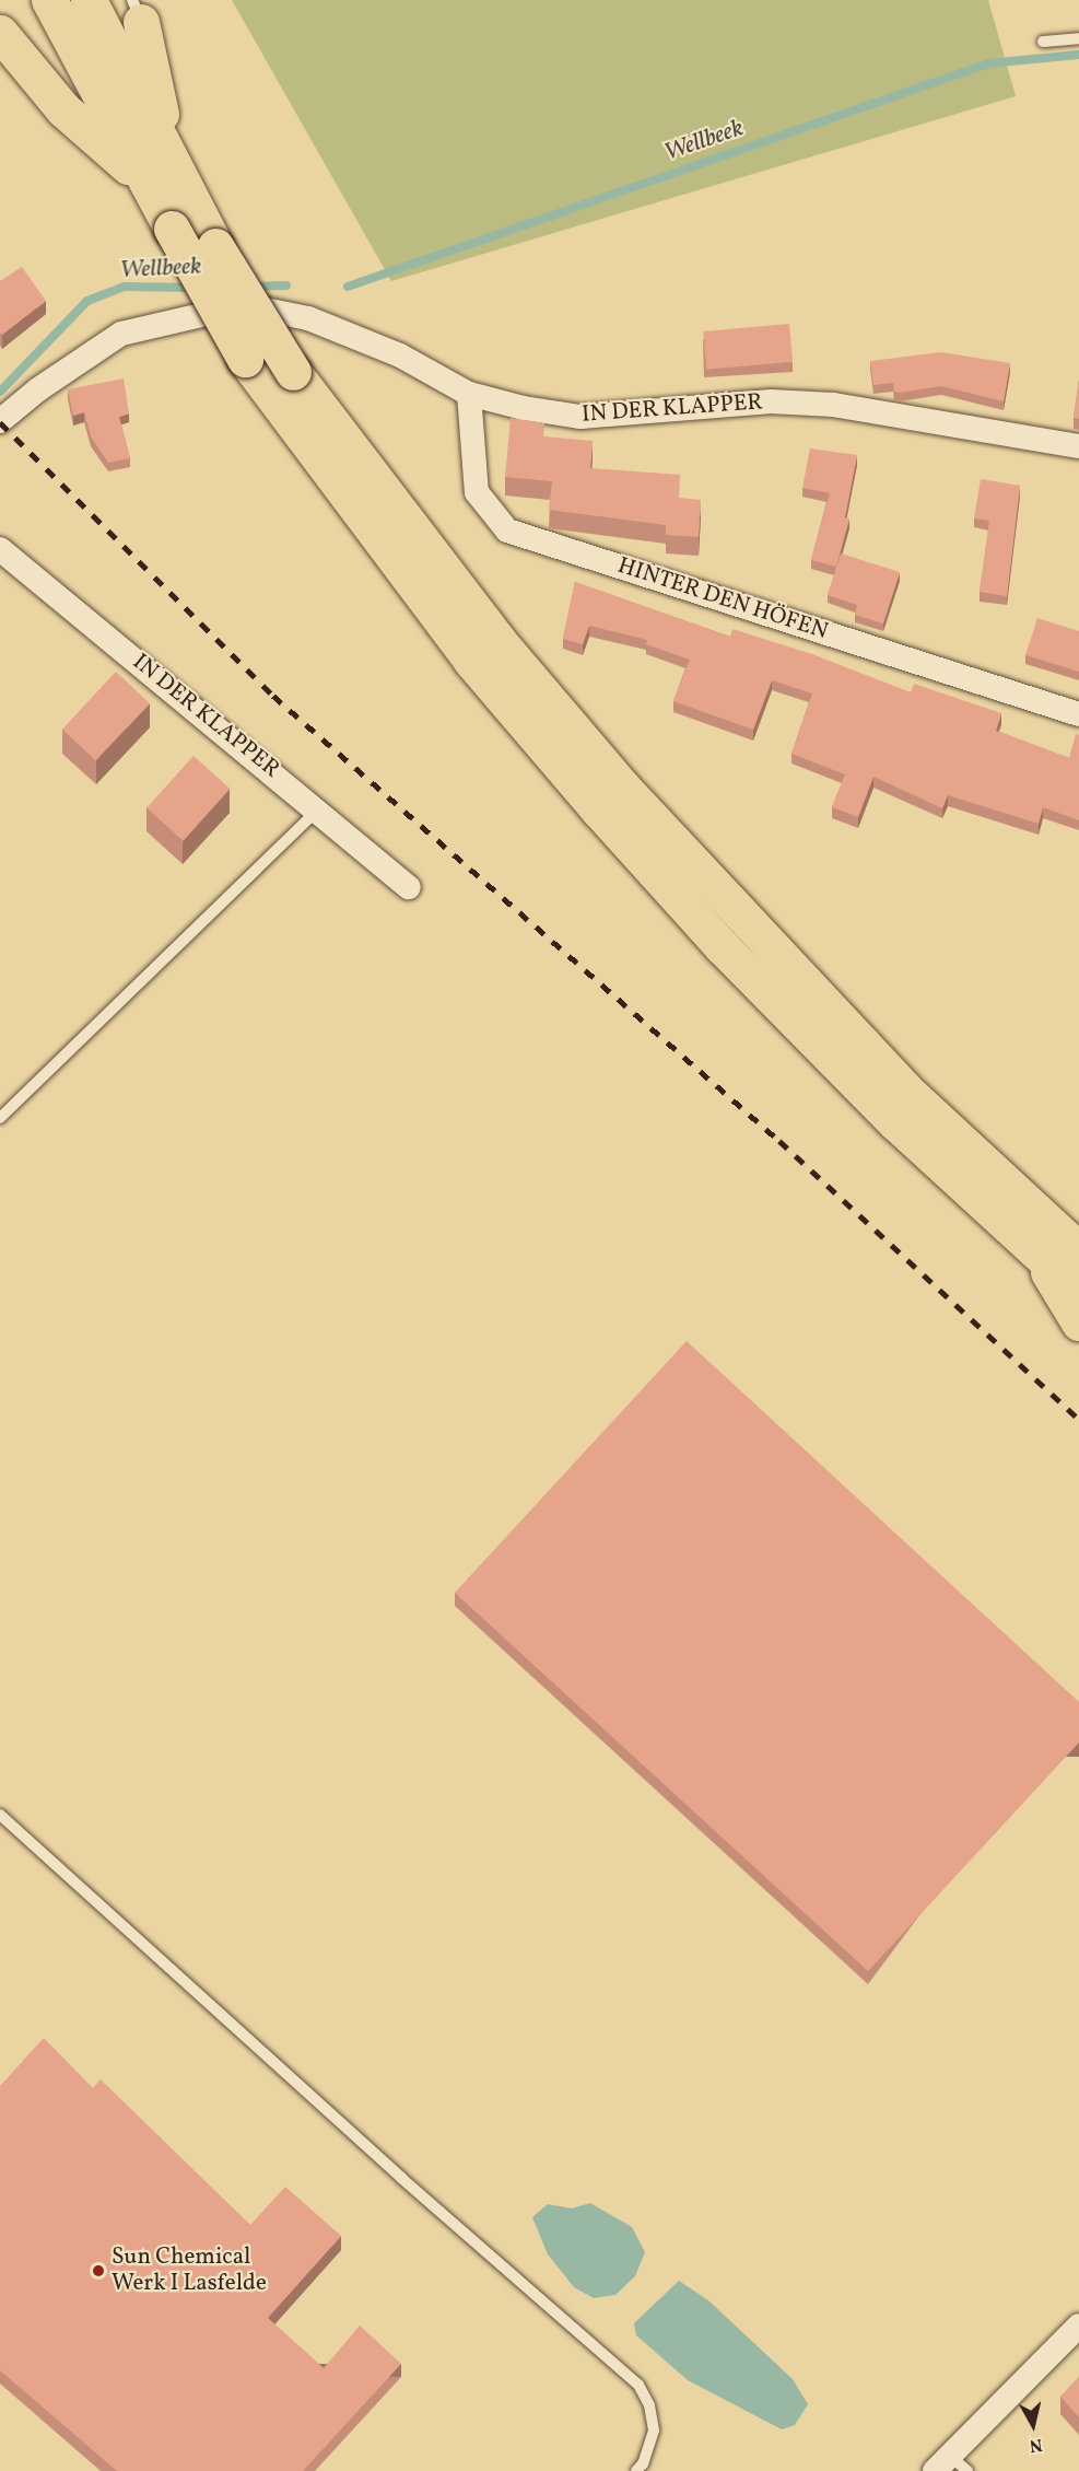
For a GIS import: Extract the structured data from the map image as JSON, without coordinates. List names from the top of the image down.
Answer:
{
  "streets": {
    "street": ["IN DER KLAPPER", "HINTER DEN HÖFEN"]
  },
  "crossings": [
    ["IN DER KLAPPER", "HINTER DEN HÖFEN"]
  ],
  "water": ["Wellbeek"],
  "places": ["Sun Chemical Werk I Lasfelde"],
  "north": "bottom"
}
